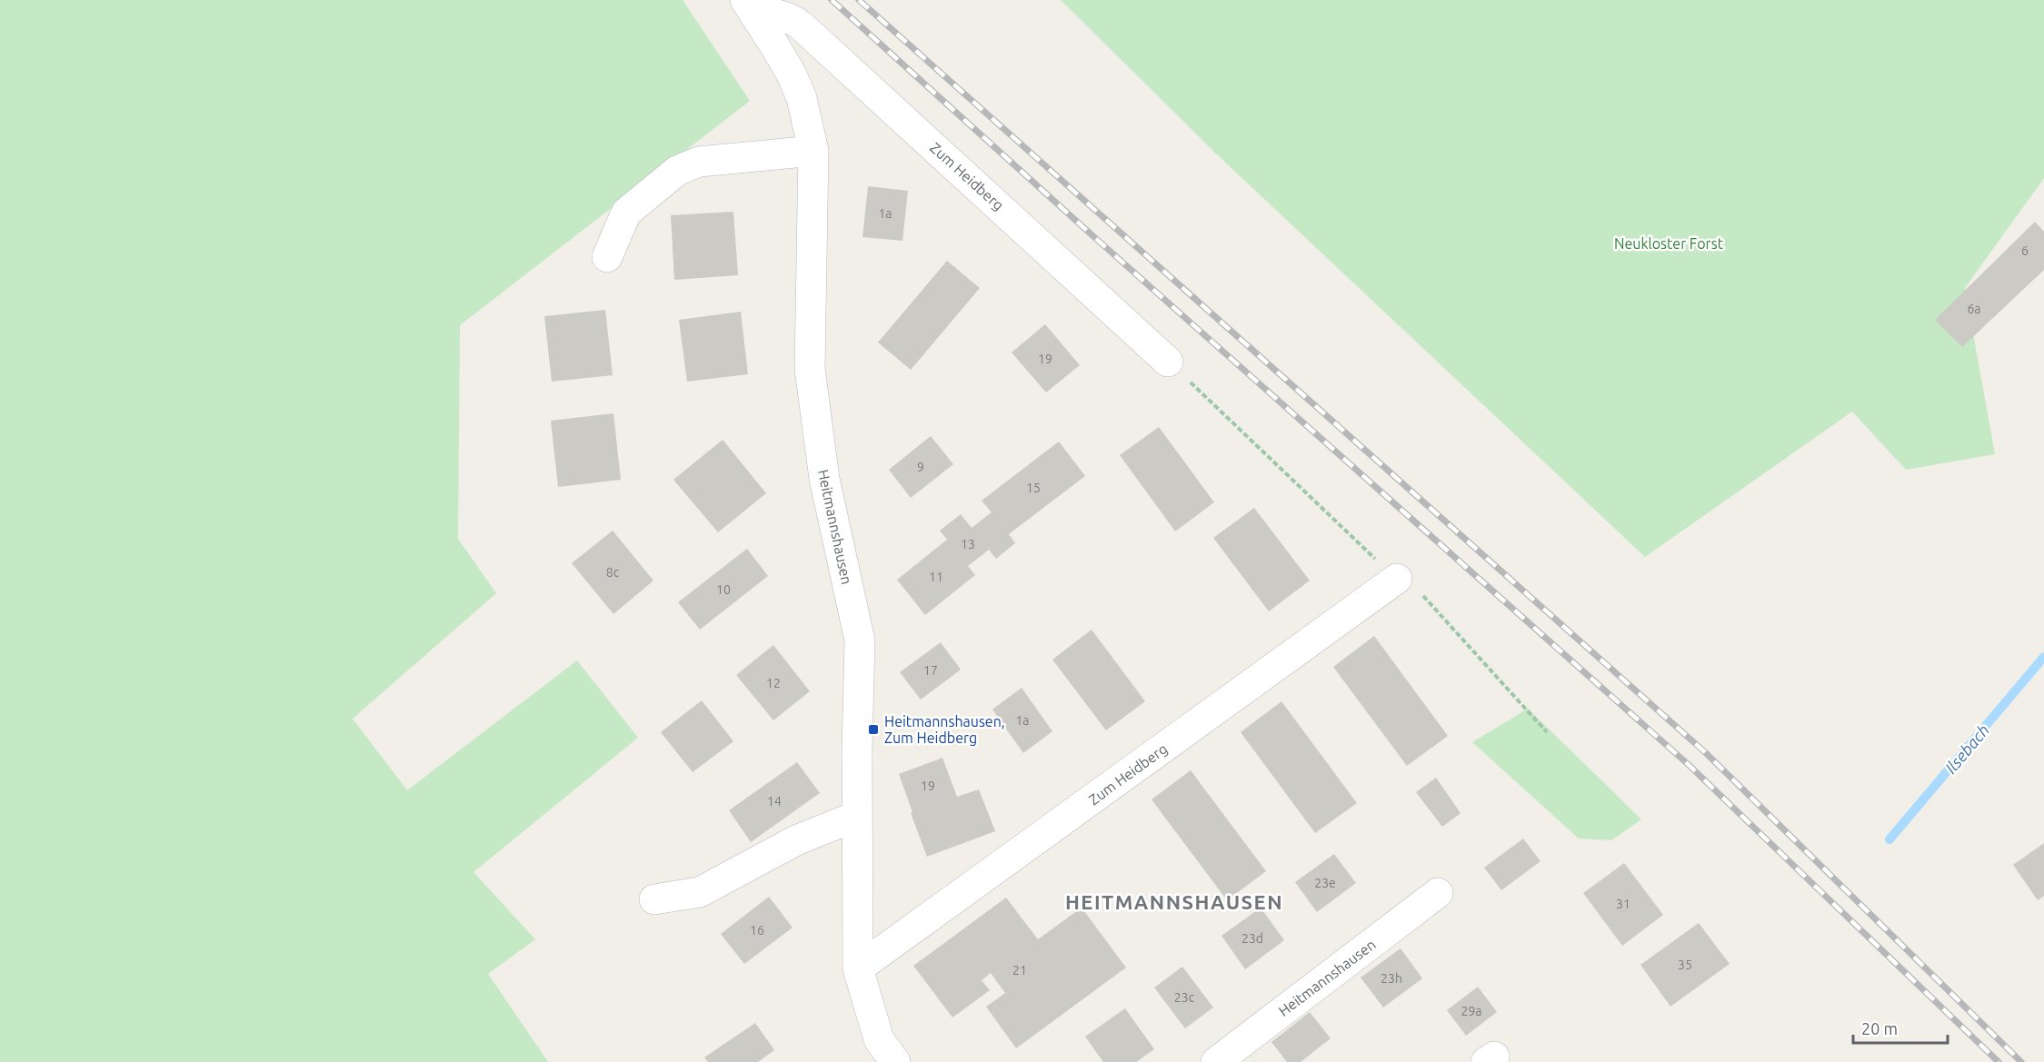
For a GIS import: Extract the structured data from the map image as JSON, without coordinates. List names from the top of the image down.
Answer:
{
  "streets": {
    "street": ["Zum Heidberg", "Heitmannshausen"]
  },
  "crossings": [
    ["Zum Heidberg", "Heitmannshausen"]
  ],
  "districts": ["HEITMANNSHAUSEN"],
  "water": ["Ilsebach"],
  "parks": ["Neukloster Forst"],
  "places": {
    "transit": ["Heitmannshausen, Zum Heidberg"]
  },
  "house_numbers": [
    "1a",
    "6",
    "6a",
    "19",
    "9",
    "15",
    "13",
    "8c",
    "11",
    "10",
    "17",
    "12",
    "1a",
    "19",
    "14",
    "23e",
    "31",
    "16",
    "23d",
    "35",
    "21",
    "23h",
    "23c",
    "29a"
  ],
  "scale_bar": "20 m"
}
